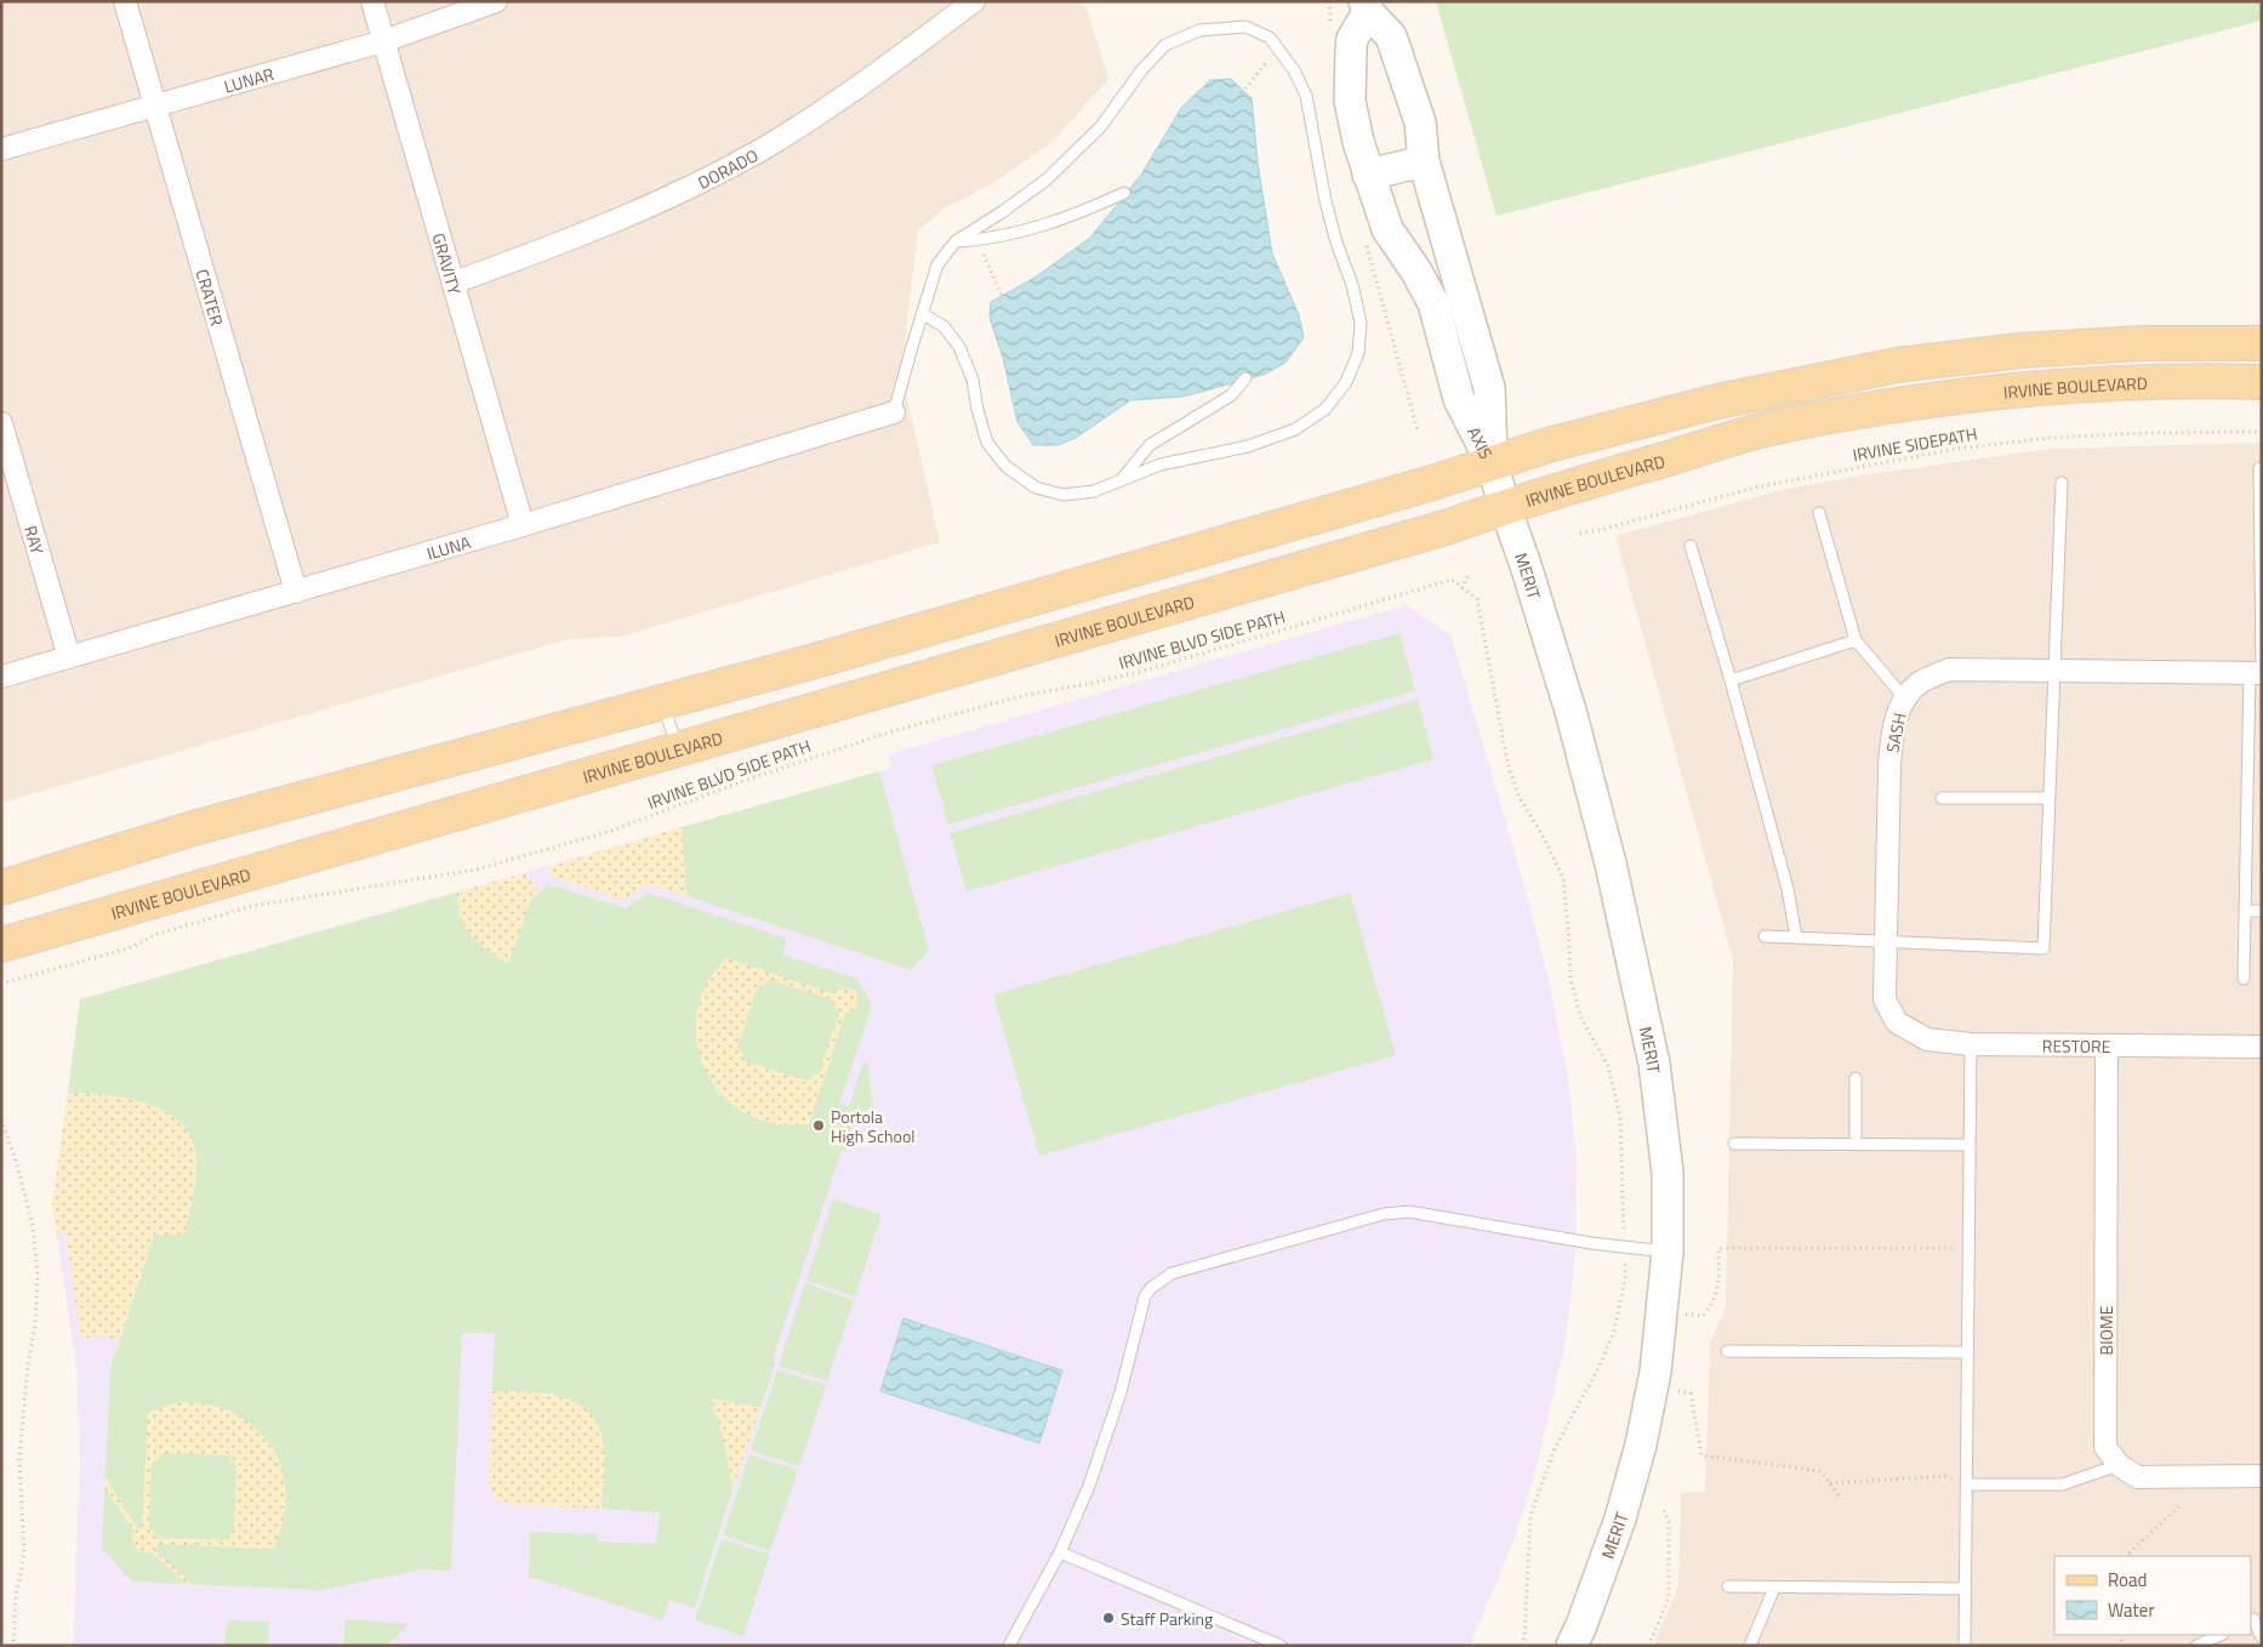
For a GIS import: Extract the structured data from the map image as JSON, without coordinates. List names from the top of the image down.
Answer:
{
  "streets": {
    "main road": ["IRVINE BOULEVARD"],
    "street": [
      "LUNAR",
      "DORADO",
      "GRAVITY",
      "CRATER",
      "AXIS",
      "RAY",
      "ILUNA",
      "MERIT",
      "SASH",
      "RESTORE",
      "BIOME"
    ],
    "path": ["IRVINE SIDEPATH", "IRVINE BLVD SIDE PATH"]
  },
  "crossings": [
    ["LUNAR", "GRAVITY"],
    ["LUNAR", "CRATER"],
    ["DORADO", "GRAVITY"],
    ["GRAVITY", "ILUNA"],
    ["CRATER", "ILUNA"],
    ["IRVINE BOULEVARD", "MERIT"],
    ["AXIS", "MERIT"],
    ["RAY", "ILUNA"],
    ["SASH", "RESTORE"],
    ["RESTORE", "BIOME"]
  ],
  "places": ["Portola High School", "Staff Parking"],
  "legend": ["Road", "Water"]
}
